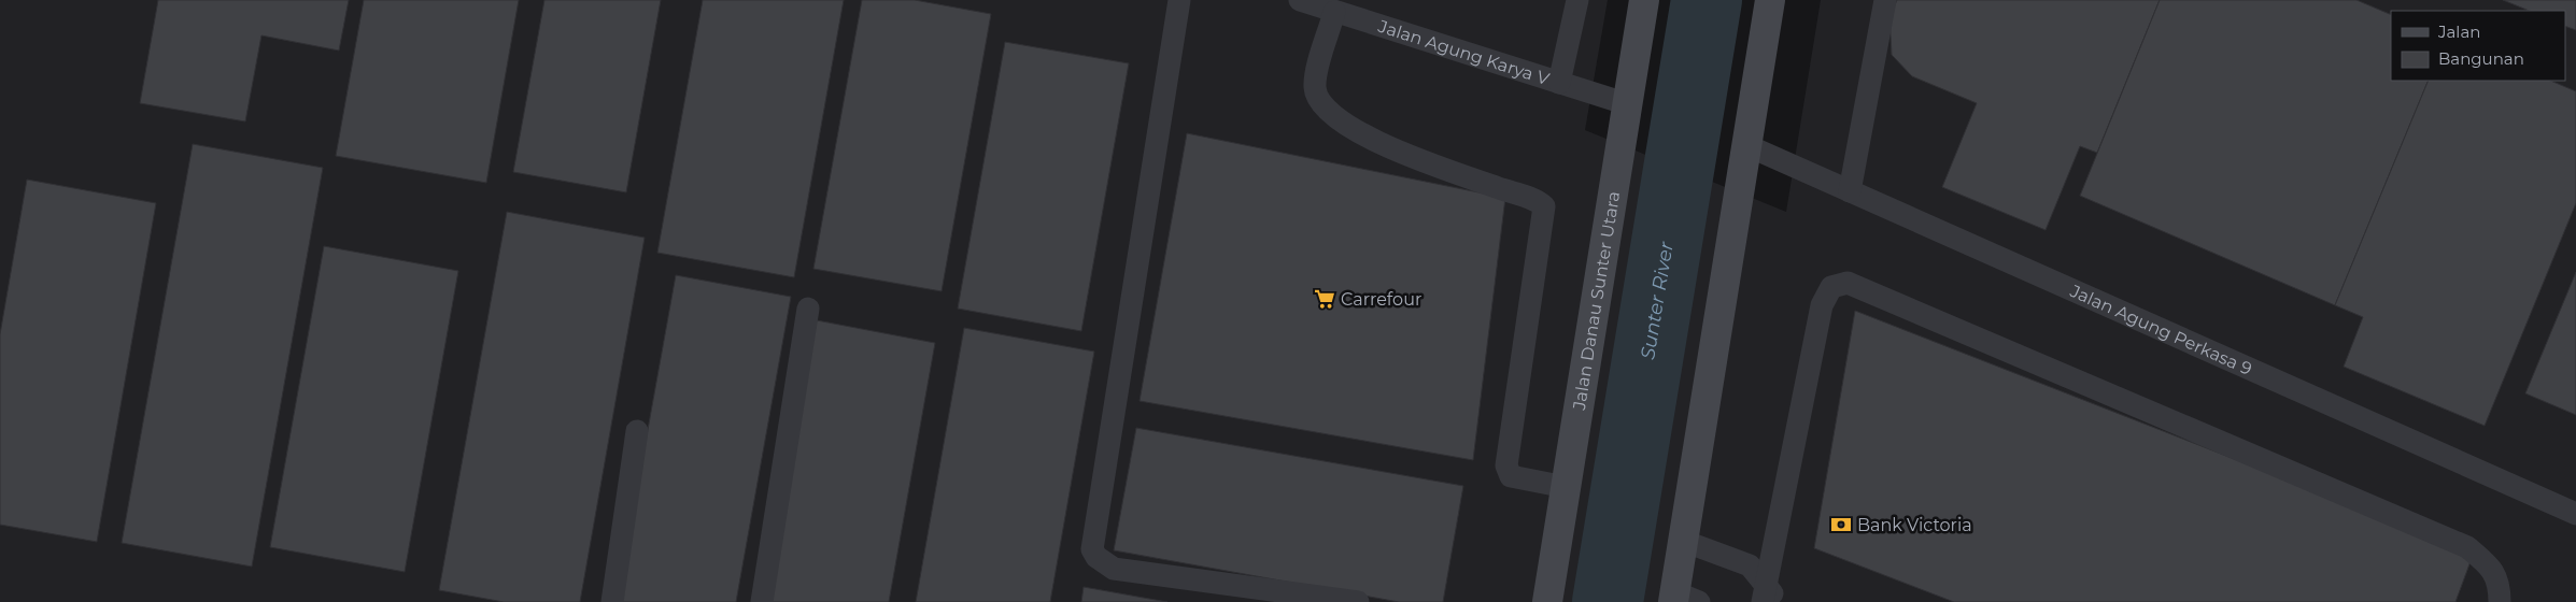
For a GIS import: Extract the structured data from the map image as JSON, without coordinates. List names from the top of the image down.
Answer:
{
  "streets": {
    "main road": ["Jalan Danau Sunter Utara"],
    "lane": ["Jalan Agung Karya V", "Jalan Agung Perkasa 9"]
  },
  "crossings": [
    ["Jalan Agung Karya V", "Jalan Danau Sunter Utara"]
  ],
  "water": ["Sunter River"],
  "places": {
    "supermarket": ["Carrefour"],
    "bank": ["Bank Victoria"]
  },
  "legend": ["Jalan", "Bangunan"]
}
